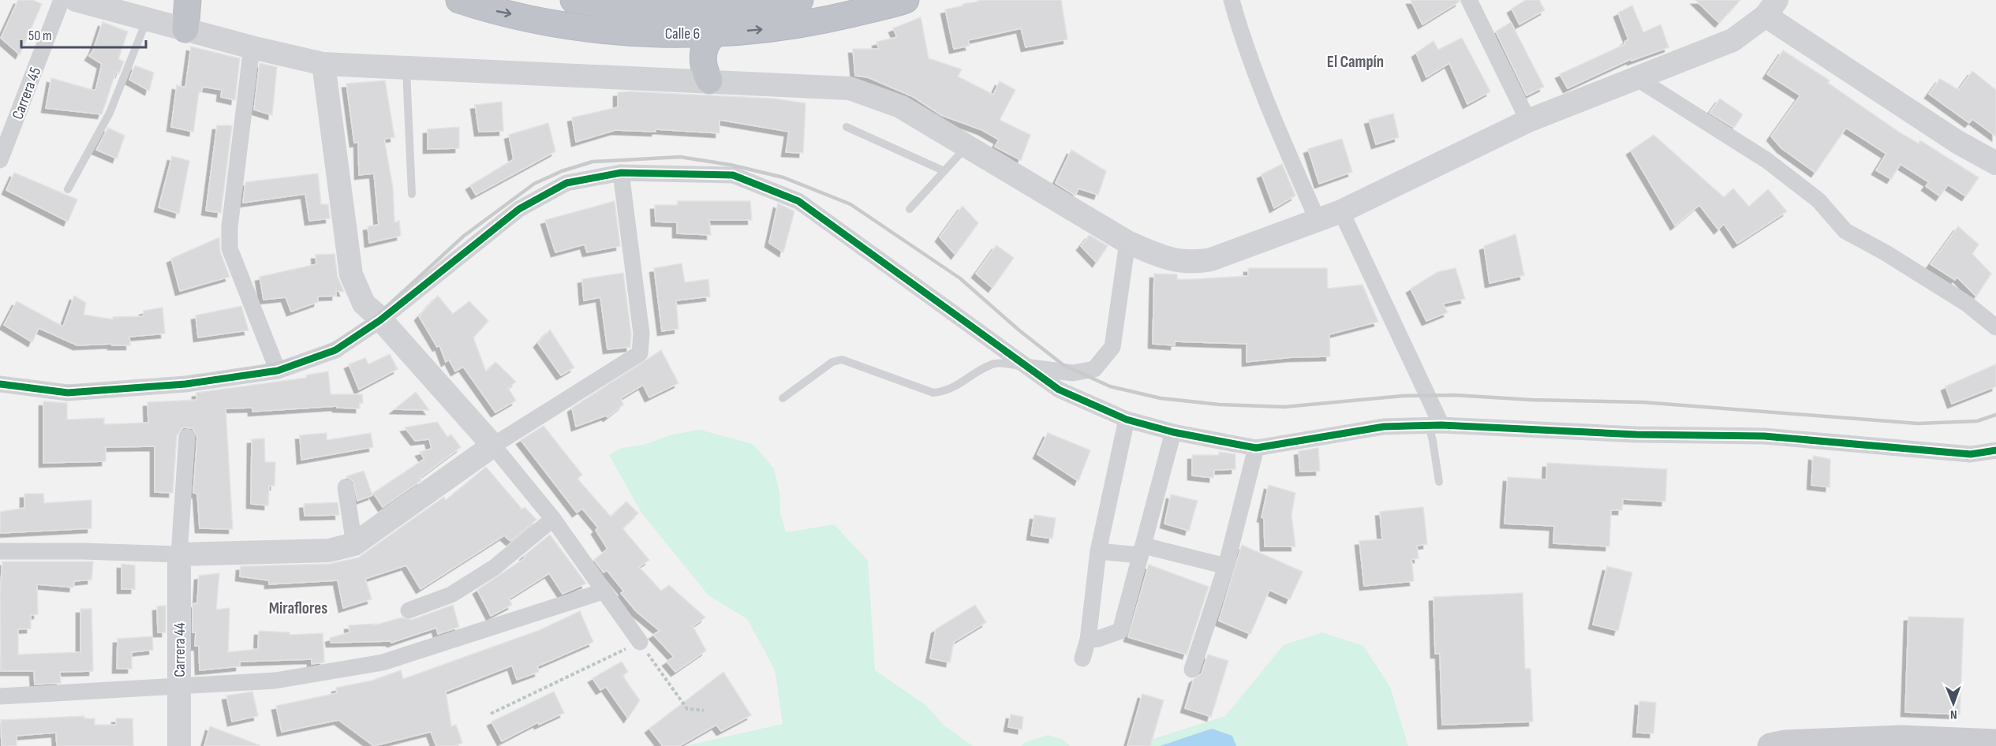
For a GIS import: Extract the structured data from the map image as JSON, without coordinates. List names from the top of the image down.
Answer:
{
  "streets": {
    "highway": ["Calle 6"],
    "main road": ["Carrera 44"],
    "street": ["Carrera 45"]
  },
  "districts": ["El Campín", "Miraflores"],
  "scale_bar": "50 m",
  "north": "bottom"
}
